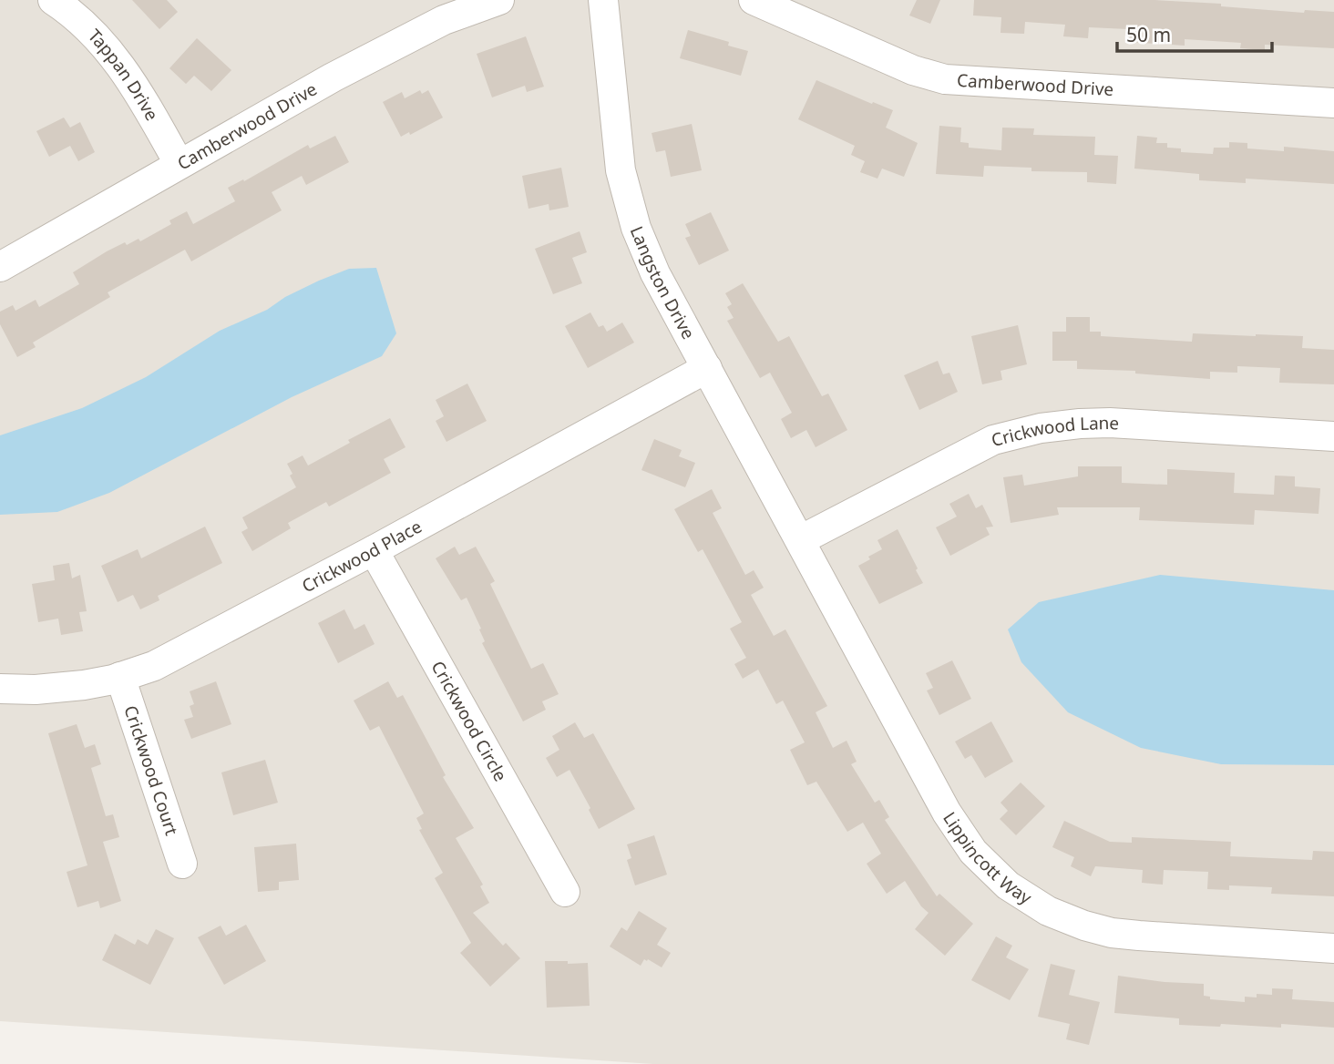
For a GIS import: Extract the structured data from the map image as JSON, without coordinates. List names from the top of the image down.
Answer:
{
  "streets": {
    "street": [
      "Tappan Drive",
      "Camberwood Drive",
      "Langston Drive",
      "Crickwood Lane",
      "Crickwood Place",
      "Crickwood Circle",
      "Crickwood Court",
      "Lippincott Way"
    ]
  },
  "crossings": [
    ["Tappan Drive", "Camberwood Drive"],
    ["Langston Drive", "Crickwood Lane"],
    ["Langston Drive", "Crickwood Place"],
    ["Langston Drive", "Lippincott Way"],
    ["Crickwood Lane", "Lippincott Way"],
    ["Crickwood Place", "Crickwood Circle"],
    ["Crickwood Place", "Crickwood Court"]
  ],
  "scale_bar": "50 m"
}
